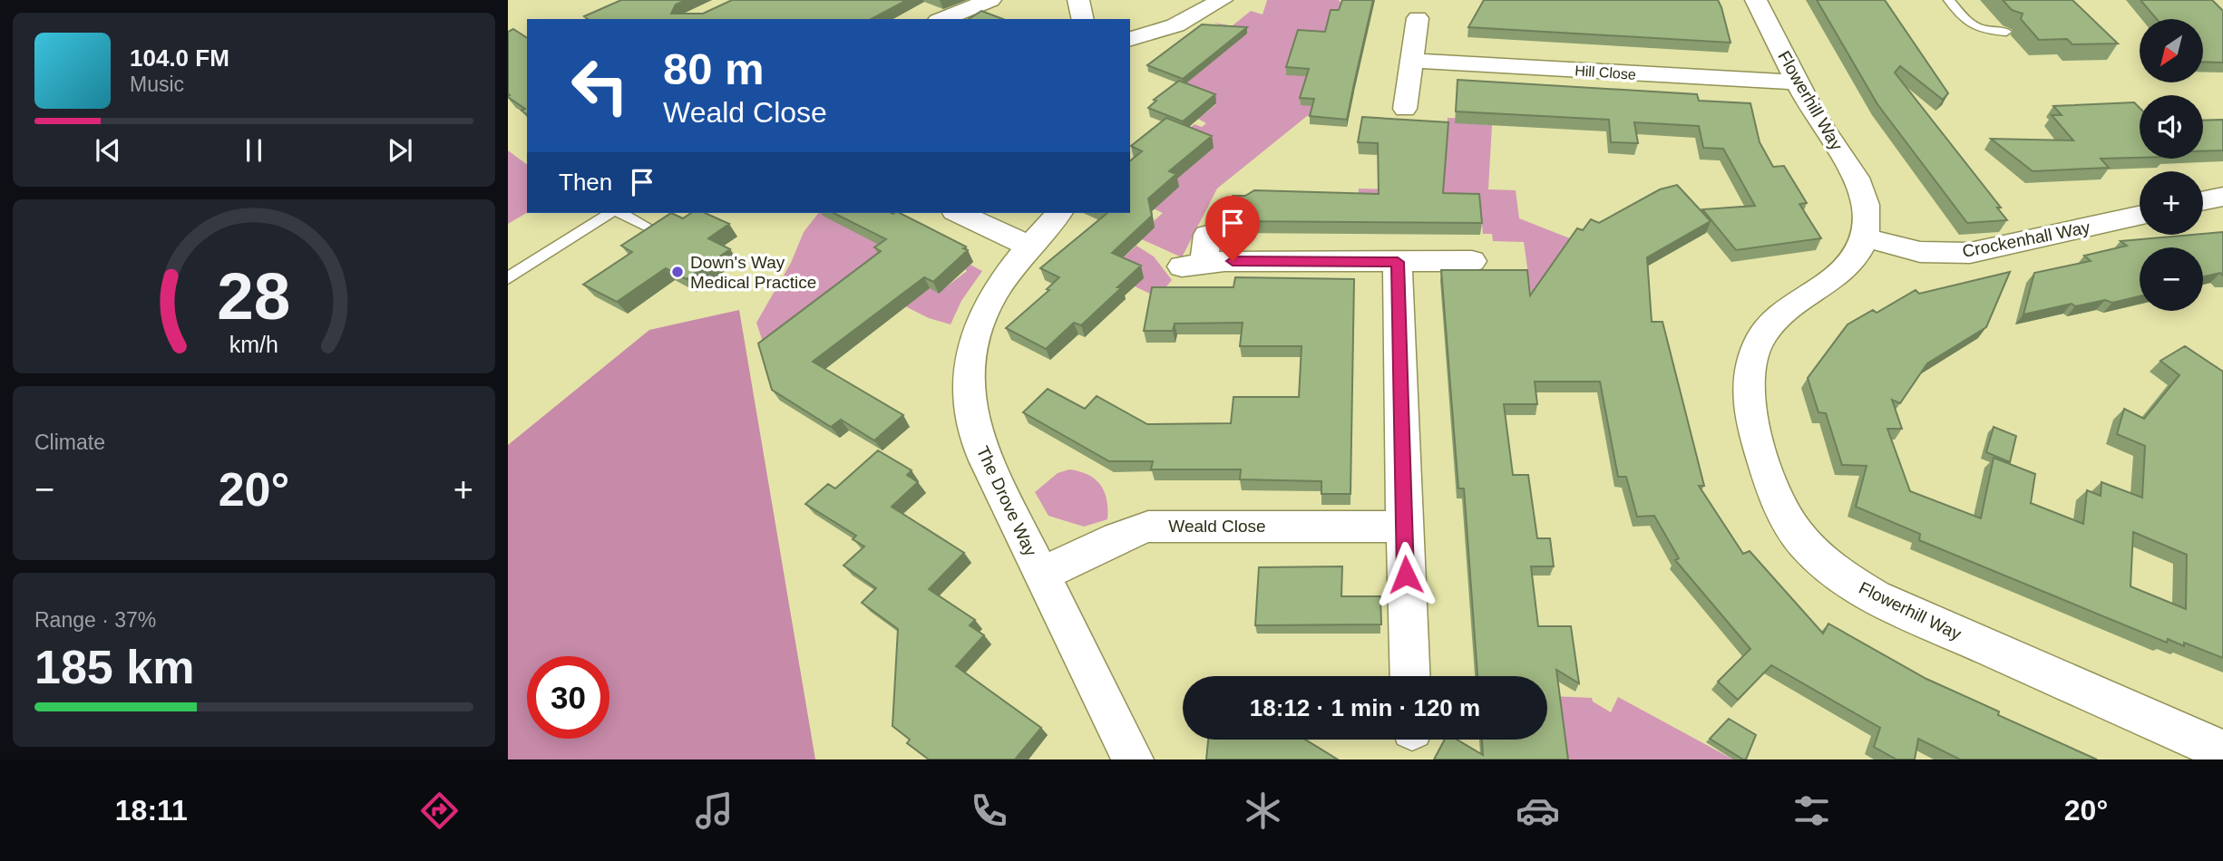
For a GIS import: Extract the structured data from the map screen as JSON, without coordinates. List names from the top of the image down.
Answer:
{
  "streets": {
    "street": [
      "Hill Close",
      "Flowerhill Way",
      "Crockenhall Way",
      "The Drove Way",
      "Weald Close"
    ]
  },
  "crossings": [
    ["Hill Close", "Flowerhill Way"],
    ["Flowerhill Way", "Crockenhall Way"],
    ["The Drove Way", "Weald Close"]
  ],
  "places": ["Down's Way Medical Practice"],
  "north": "bottom left",
  "page": {
    "map_buttons": ["+", "−"],
    "turn": ["80 m", "Weald Close"],
    "song": ["104.0 FM", "Music"],
    "then": "Then",
    "tile": [
      "Climate",
      ["Range · 37%", "185 km"]
    ],
    "heat": ["−", "20°", "+"],
    "limit": "30",
    "trip": "18:12 · 1 min · 120 m",
    "tabs": ["18:11", "20°"],
    "gauge": ["28", "km/h"]
  }
}
